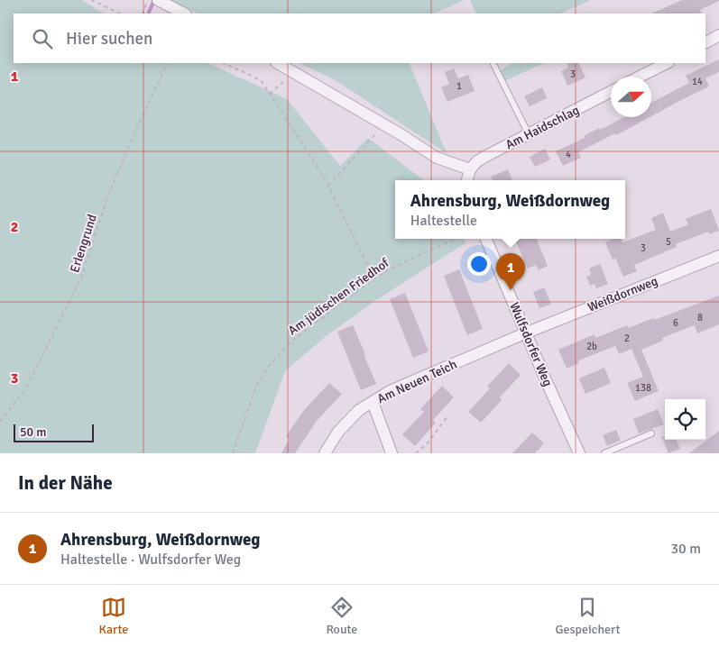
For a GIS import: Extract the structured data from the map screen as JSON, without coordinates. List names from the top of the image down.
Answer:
{
  "streets": {
    "street": [
      "Am Haidschlag",
      "Weißdornweg",
      "Wulfsdorfer Weg",
      "Am Neuen Teich"
    ],
    "path": ["Erlengrund", "Am jüdischen Friedhof"]
  },
  "crossings": [
    ["Weißdornweg", "Wulfsdorfer Weg"],
    ["Weißdornweg", "Am Neuen Teich"],
    ["Wulfsdorfer Weg", "Am Neuen Teich"]
  ],
  "house_numbers": [
    "3",
    "14",
    "1",
    "4",
    "5",
    "3",
    "8",
    "6",
    "2",
    "2b",
    "138"
  ],
  "scale_bar": "50 m",
  "north": "right",
  "page": {
    "search": "Hier suchen",
    "popup": ["Ahrensburg, Weißdornweg", "Haltestelle"],
    "pins": "1",
    "scale": "50 m",
    "heading": "In der Nähe",
    "list": [
      {
        "mark": "1",
        "name": "Ahrensburg, Weißdornweg",
        "note": "Haltestelle · Wulfsdorfer Weg",
        "value": "30 m"
      }
    ],
    "nav": ["Karte", "Route", "Gespeichert"]
  },
  "grid": {
    "rows": ["1", "2", "3"]
  }
}
